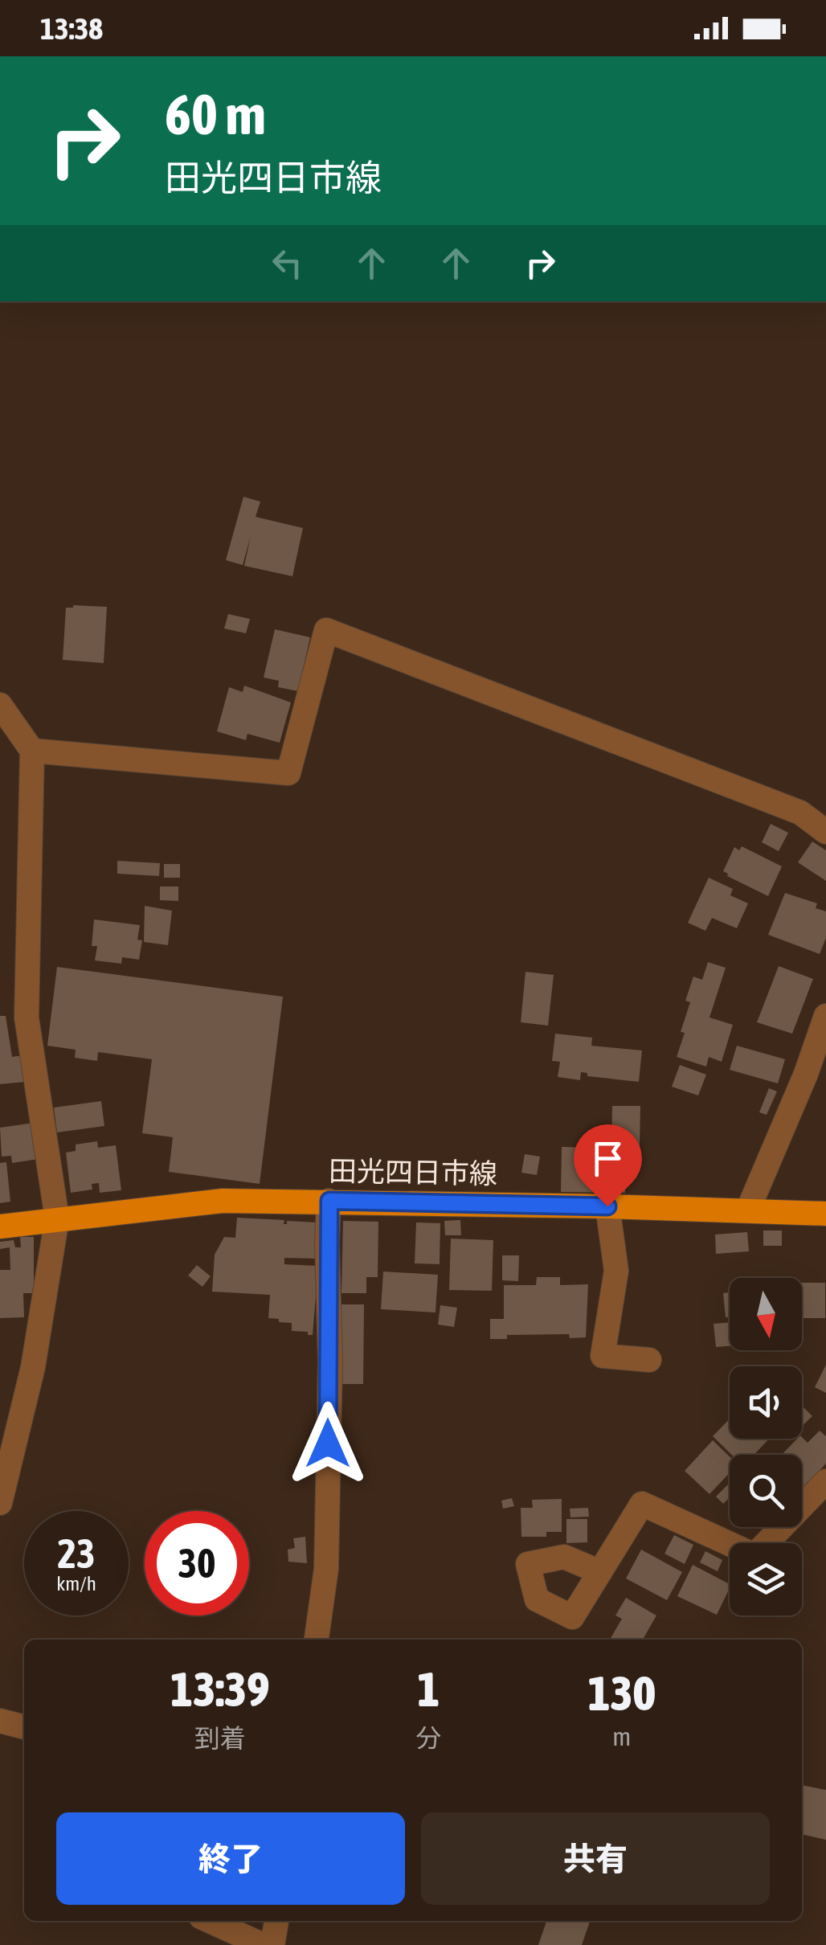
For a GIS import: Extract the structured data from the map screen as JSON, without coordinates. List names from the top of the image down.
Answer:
{
  "streets": {
    "main road": ["田光四日市線"]
  },
  "north": "bottom",
  "page": {
    "status": "13:38",
    "turn": ["60 m", "田光四日市線"],
    "speed": "23 km/h",
    "limit": "30",
    "eta": [
      "13:39",
      "到着",
      "1",
      "分",
      "130",
      "m"
    ],
    "buttons": ["終了", "共有"]
  }
}
